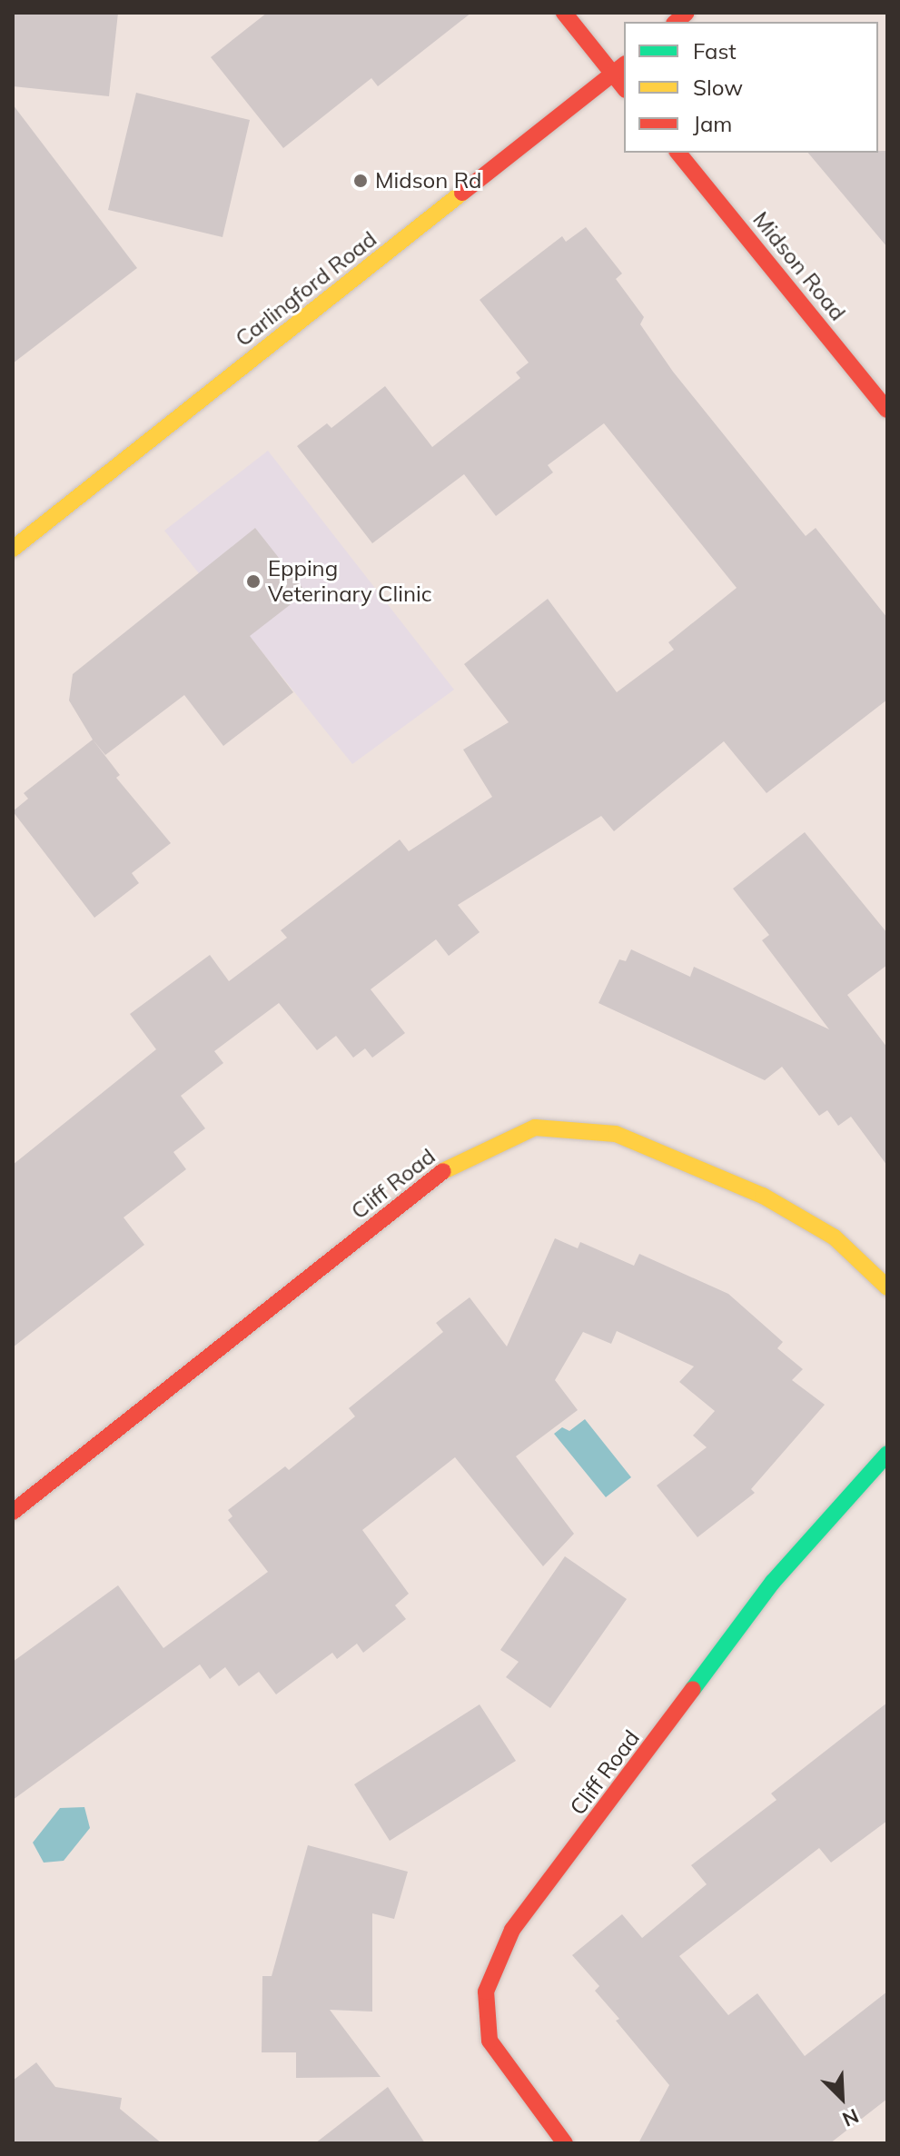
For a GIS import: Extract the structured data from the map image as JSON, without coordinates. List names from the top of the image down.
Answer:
{
  "streets": {
    "street": ["Midson Road", "Carlingford Road", "Cliff Road"]
  },
  "places": ["Midson Rd", "Epping Veterinary Clinic"],
  "legend": ["Fast", "Slow", "Jam"],
  "north": "bottom right"
}
